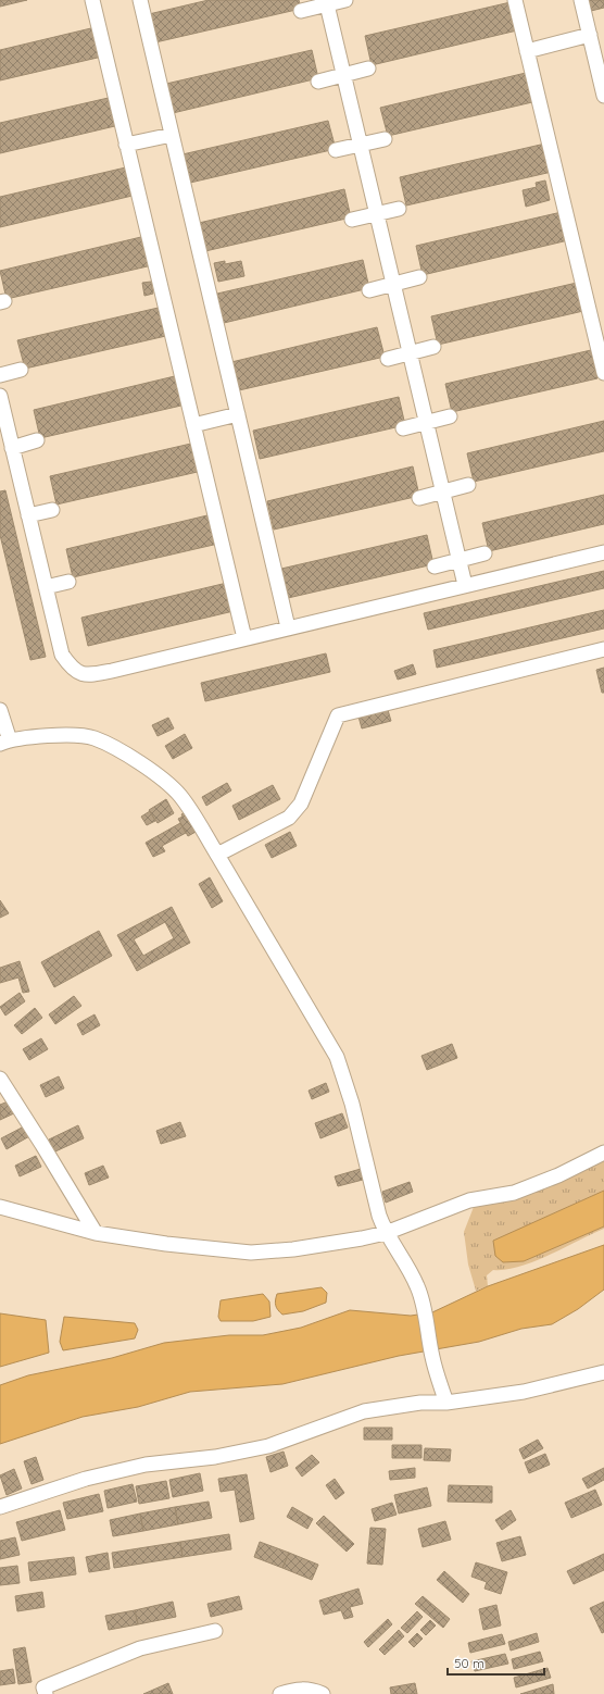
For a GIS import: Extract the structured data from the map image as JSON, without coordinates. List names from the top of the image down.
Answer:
{
  "scale_bar": "50 m"
}
